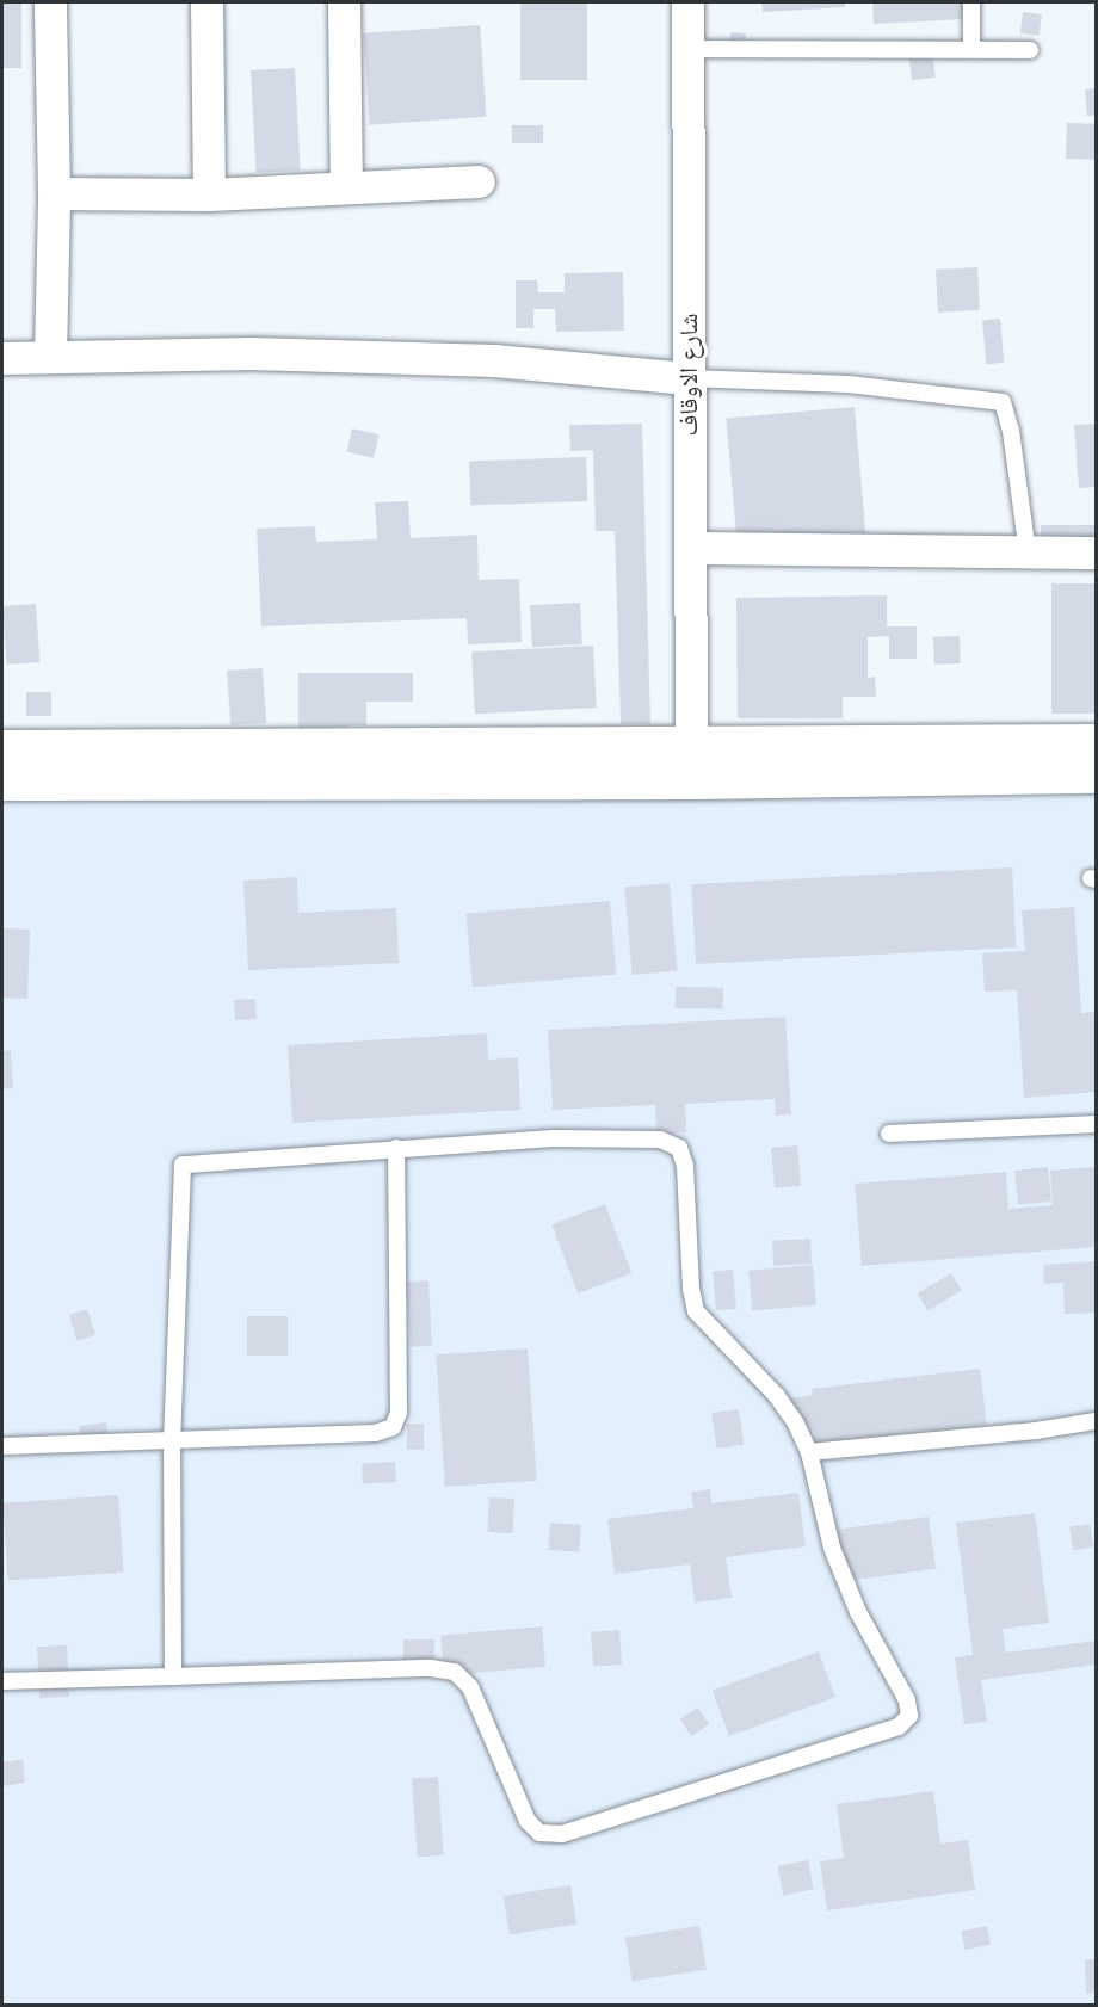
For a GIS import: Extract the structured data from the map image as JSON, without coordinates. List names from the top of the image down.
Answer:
{
  "streets": {
    "street": ["شارع الاوقاف"]
  }
}
